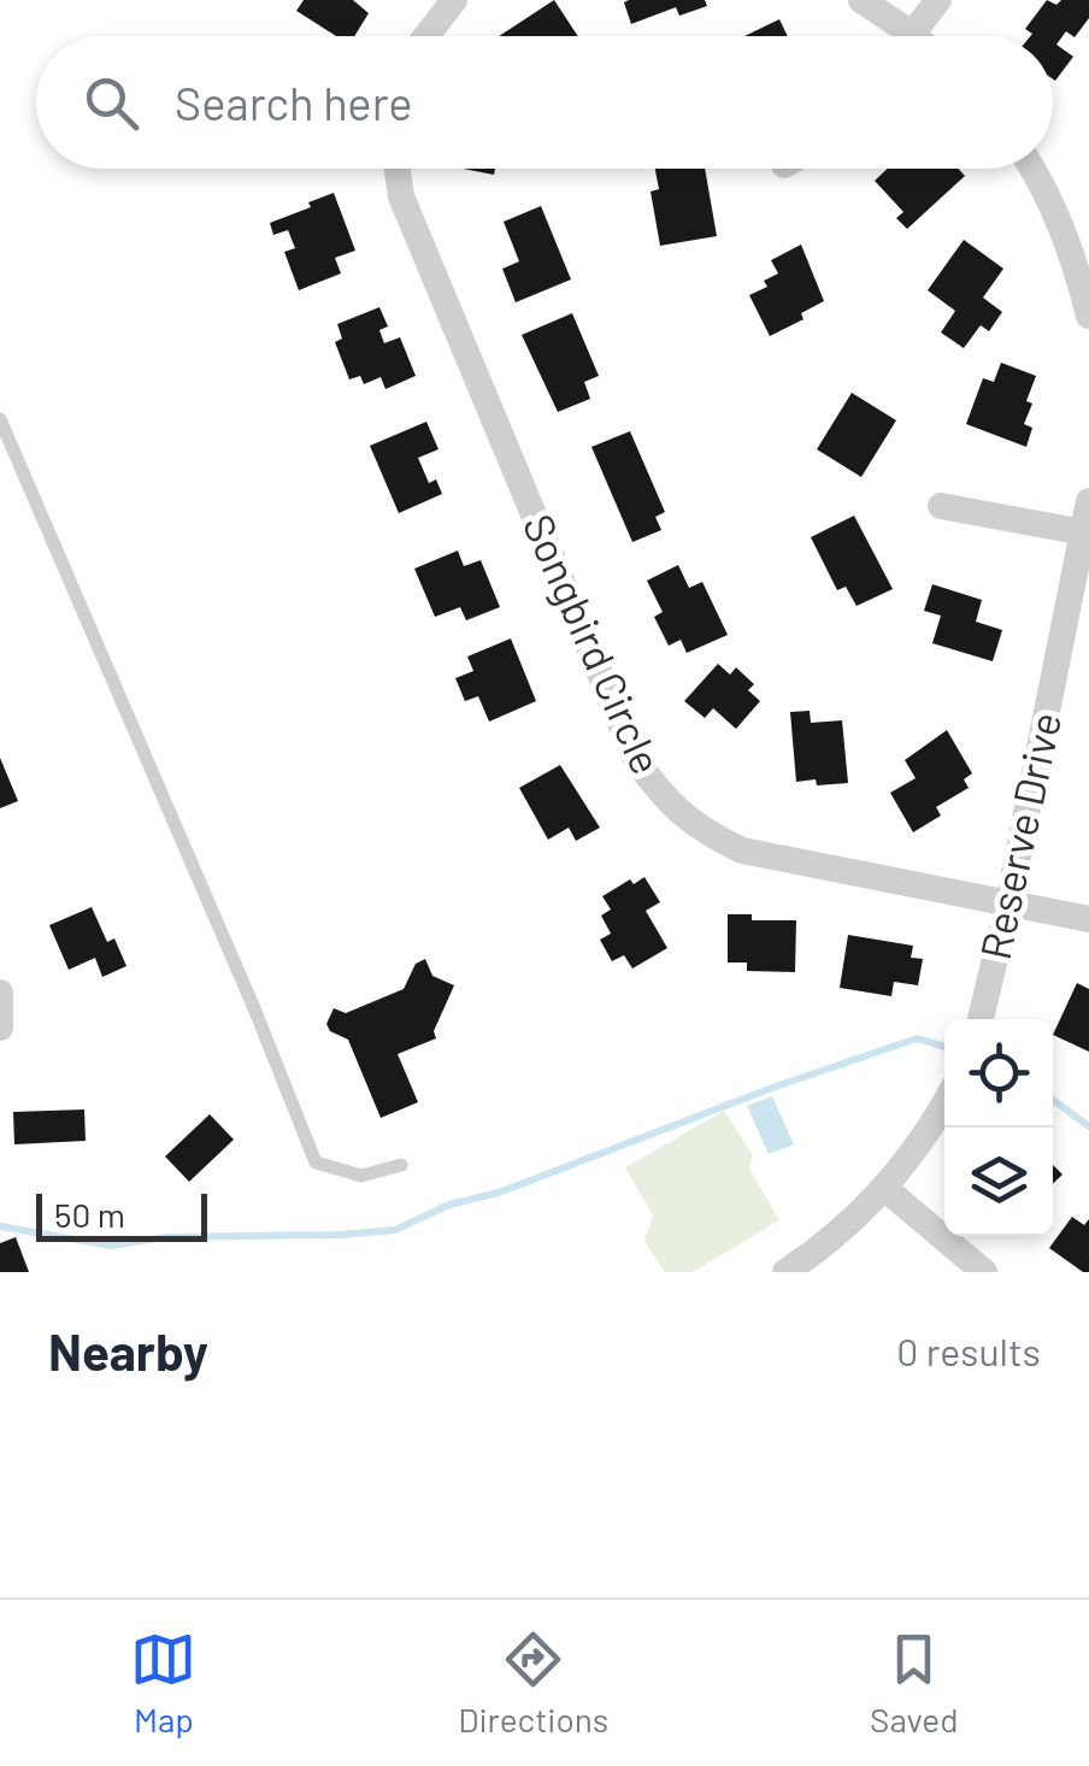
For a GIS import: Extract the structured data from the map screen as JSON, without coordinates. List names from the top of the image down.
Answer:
{
  "streets": {
    "street": ["Songbird Circle", "Reserve Drive"]
  },
  "crossings": [
    ["Songbird Circle", "Reserve Drive"]
  ],
  "scale_bar": "50 m",
  "page": {
    "search": "Search here",
    "scale": "50 m",
    "heading": ["Nearby", "0 results"],
    "nav": ["Map", "Directions", "Saved"]
  }
}
